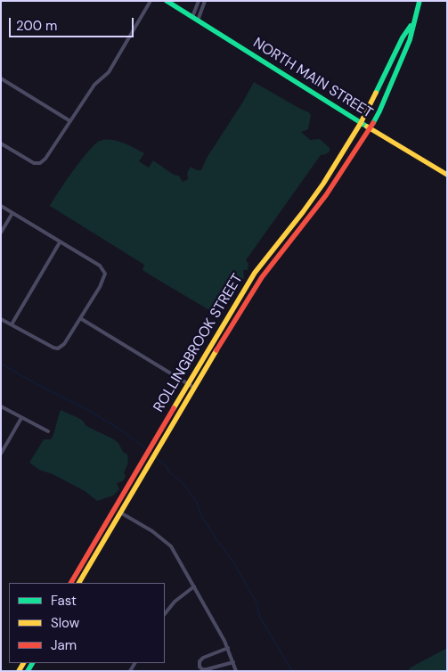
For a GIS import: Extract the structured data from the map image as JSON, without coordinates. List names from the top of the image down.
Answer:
{
  "streets": {
    "main road": ["NORTH MAIN STREET", "ROLLINGBROOK STREET"]
  },
  "crossings": [
    ["NORTH MAIN STREET", "ROLLINGBROOK STREET"]
  ],
  "legend": ["Fast", "Slow", "Jam"],
  "scale_bar": "200 m"
}
